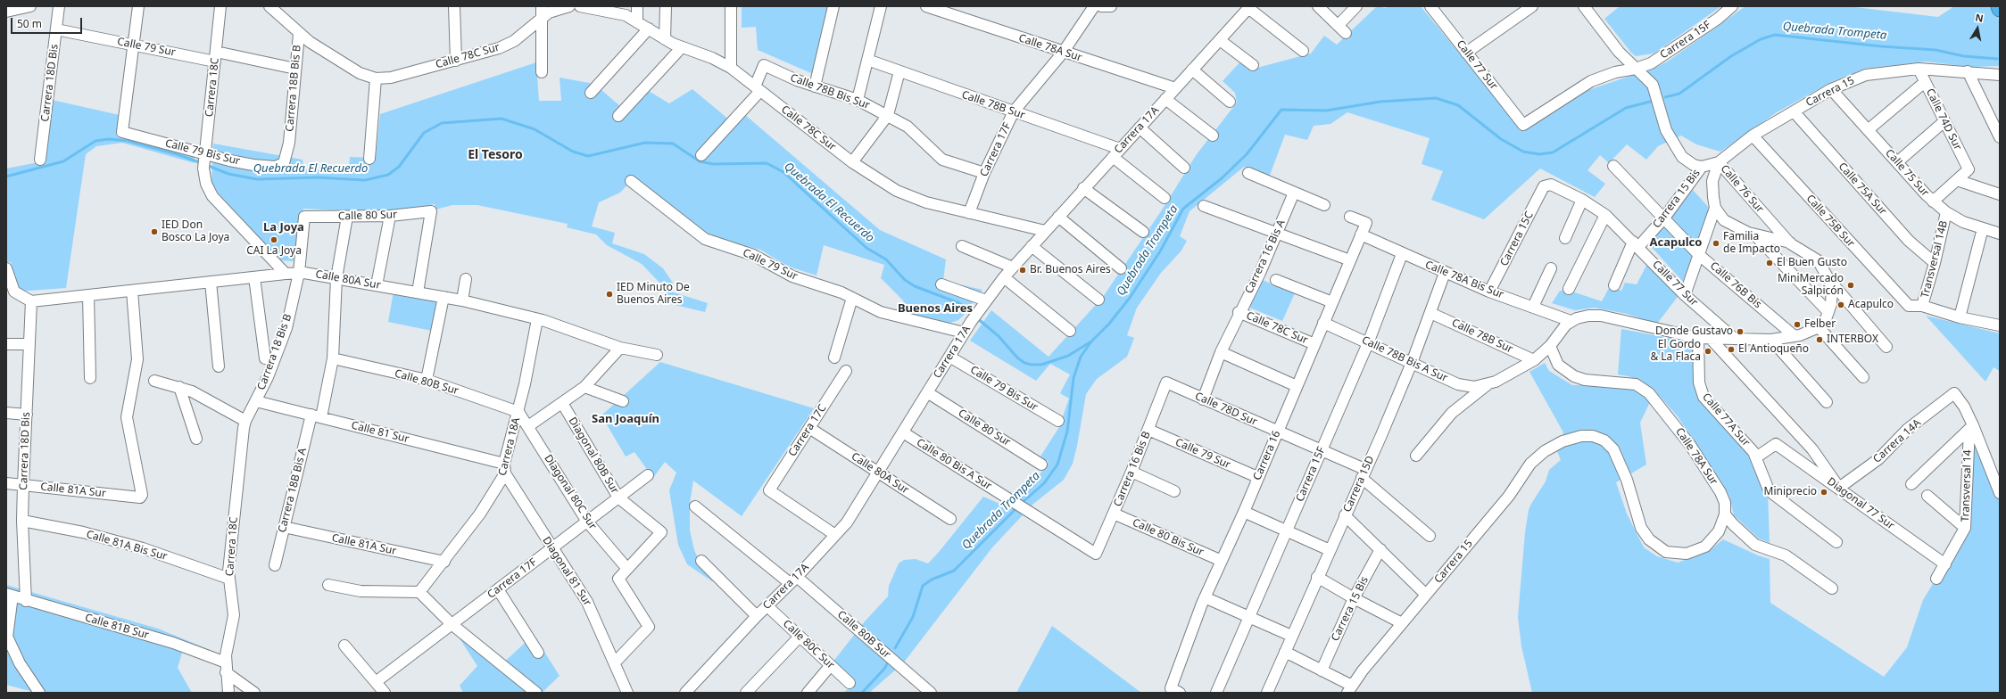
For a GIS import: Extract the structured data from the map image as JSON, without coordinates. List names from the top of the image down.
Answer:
{
  "streets": {
    "street": [
      "Carrera 15F",
      "Calle 79 Sur",
      "Calle 78A Sur",
      "Calle 78C Sur",
      "Calle 77 Sur",
      "Carrera 18D Bis",
      "Carrera 18C",
      "Carrera 18B Bis B",
      "Calle 78B Bis Sur",
      "Carrera 15",
      "Calle 78B Sur",
      "Calle 74D Sur",
      "Carrera 17A",
      "Carrera 17F",
      "Calle 79 Bis Sur",
      "Calle 75 Sur",
      "Calle 76 Sur",
      "Calle 75A Sur",
      "Carrera 15 Bis",
      "Calle 80 Sur",
      "Calle 75B Sur",
      "Carrera 15C",
      "Carrera 16 Bis A",
      "Transversal 14B",
      "Calle 80A Sur",
      "Calle 78A Bis Sur",
      "Calle 76B Bis",
      "Carrera 18 Bis B",
      "Calle 78B Bis A Sur",
      "Calle 80B Sur",
      "Calle 78D Sur",
      "Calle 77A Sur",
      "Carrera 17C",
      "Calle 81 Sur",
      "Carrera 14A",
      "Carrera 18A",
      "Diagonal 80B Sur",
      "Carrera 16",
      "Calle 80 Bis A Sur",
      "Carrera 16 Bis B",
      "Carrera 15D",
      "Transversal 14",
      "Calle 81A Sur",
      "Carrera 18B Bis A",
      "Diagonal 80C Sur",
      "Diagonal 77 Sur",
      "Calle 80 Bis Sur",
      "Calle 81A Bis Sur",
      "Diagonal 81 Sur",
      "Calle 81B Sur",
      "Calle 80C Sur"
    ]
  },
  "crossings": [
    ["Carrera 15F", "Calle 77 Sur"],
    ["Carrera 15F", "Calle 78A Bis Sur"],
    ["Carrera 15F", "Calle 78B Bis A Sur"],
    ["Carrera 15F", "Calle 78D Sur"],
    ["Calle 79 Sur", "Carrera 18D Bis"],
    ["Calle 79 Sur", "Carrera 18C"],
    ["Calle 79 Sur", "Carrera 18B Bis B"],
    ["Calle 79 Sur", "Carrera 17A"],
    ["Calle 79 Sur", "Calle 79 Bis Sur"],
    ["Calle 79 Sur", "Carrera 16"],
    ["Calle 79 Sur", "Carrera 16 Bis B"],
    ["Calle 78A Sur", "Carrera 15"],
    ["Calle 78A Sur", "Carrera 17A"],
    ["Calle 78A Sur", "Carrera 17F"],
    ["Calle 78C Sur", "Calle 78B Bis Sur"],
    ["Calle 78C Sur", "Carrera 17A"],
    ["Calle 78C Sur", "Carrera 17F"],
    ["Calle 78C Sur", "Carrera 16 Bis A"],
    ["Calle 78C Sur", "Carrera 16"],
    ["Calle 77 Sur", "Carrera 15 Bis"],
    ["Calle 77 Sur", "Carrera 15C"],
    ["Carrera 18D Bis", "Calle 80A Sur"],
    ["Carrera 18D Bis", "Calle 81A Sur"],
    ["Carrera 18D Bis", "Calle 81A Bis Sur"],
    ["Carrera 18D Bis", "Calle 81B Sur"],
    ["Carrera 18C", "Calle 79 Bis Sur"],
    ["Carrera 18C", "Calle 80A Sur"],
    ["Carrera 18C", "Carrera 18 Bis B"],
    ["Carrera 18C", "Calle 81A Bis Sur"],
    ["Carrera 18C", "Calle 81B Sur"],
    ["Carrera 18B Bis B", "Calle 79 Bis Sur"],
    ["Calle 78B Bis Sur", "Carrera 17F"],
    ["Carrera 15", "Calle 74D Sur"],
    ["Carrera 15", "Calle 75 Sur"],
    ["Carrera 15", "Calle 76 Sur"],
    ["Carrera 15", "Calle 75A Sur"],
    ["Carrera 15", "Calle 75B Sur"],
    ["Calle 78B Sur", "Carrera 17A"],
    ["Calle 78B Sur", "Carrera 17F"],
    ["Calle 78B Sur", "Carrera 15D"],
    ["Carrera 17A", "Calle 79 Bis Sur"],
    ["Carrera 17A", "Calle 80 Sur"],
    ["Carrera 17A", "Calle 80A Sur"],
    ["Carrera 17A", "Calle 80B Sur"],
    ["Carrera 17A", "Carrera 17C"],
    ["Carrera 17A", "Calle 80 Bis A Sur"],
    ["Carrera 17A", "Calle 80C Sur"],
    ["Carrera 17F", "Diagonal 80B Sur"],
    ["Carrera 17F", "Diagonal 80C Sur"],
    ["Carrera 17F", "Diagonal 81 Sur"],
    ["Calle 75 Sur", "Transversal 14B"],
    ["Calle 76 Sur", "Carrera 15 Bis"],
    ["Calle 75A Sur", "Transversal 14B"],
    ["Carrera 15 Bis", "Calle 76B Bis"],
    ["Calle 80 Sur", "Calle 80A Sur"],
    ["Calle 80 Sur", "Carrera 18 Bis B"],
    ["Calle 80 Sur", "Carrera 18B Bis A"],
    ["Calle 75B Sur", "Transversal 14B"],
    ["Carrera 15C", "Calle 78A Bis Sur"],
    ["Carrera 16 Bis A", "Calle 78D Sur"],
    ["Calle 80A Sur", "Carrera 18 Bis B"],
    ["Calle 80A Sur", "Carrera 17C"],
    ["Calle 80A Sur", "Carrera 18A"],
    ["Calle 80A Sur", "Calle 81A Sur"],
    ["Calle 80A Sur", "Carrera 18B Bis A"],
    ["Calle 78A Bis Sur", "Carrera 16"],
    ["Calle 78A Bis Sur", "Carrera 15D"],
    ["Carrera 18 Bis B", "Calle 81 Sur"],
    ["Calle 78B Bis A Sur", "Carrera 16"],
    ["Calle 78B Bis A Sur", "Carrera 15D"],
    ["Calle 80B Sur", "Carrera 18A"],
    ["Calle 80B Sur", "Carrera 18B Bis A"],
    ["Calle 80B Sur", "Diagonal 80C Sur"],
    ["Calle 78D Sur", "Carrera 16"],
    ["Calle 78D Sur", "Carrera 16 Bis B"],
    ["Calle 78D Sur", "Carrera 15D"],
    ["Calle 77A Sur", "Diagonal 77 Sur"],
    ["Calle 81 Sur", "Carrera 18A"],
    ["Calle 81 Sur", "Carrera 18B Bis A"],
    ["Calle 81 Sur", "Diagonal 81 Sur"],
    ["Carrera 14A", "Transversal 14"],
    ["Carrera 14A", "Diagonal 77 Sur"],
    ["Carrera 18A", "Calle 81A Sur"],
    ["Carrera 18A", "Diagonal 80C Sur"],
    ["Carrera 18A", "Diagonal 81 Sur"],
    ["Diagonal 80B Sur", "Diagonal 80C Sur"],
    ["Carrera 16", "Calle 80 Bis Sur"],
    ["Calle 80 Bis A Sur", "Carrera 16 Bis B"],
    ["Carrera 16 Bis B", "Calle 80 Bis Sur"],
    ["Transversal 14", "Diagonal 77 Sur"],
    ["Calle 81A Sur", "Carrera 18B Bis A"]
  ],
  "districts": [
    "El Tesoro",
    "La Joya",
    "Acapulco",
    "Buenos Aires",
    "San Joaquín"
  ],
  "water": ["Quebrada Trompeta", "Quebrada El Recuerdo"],
  "places": [
    "IED Don Bosco La Joya",
    "CAI La Joya",
    "Familia de Impacto",
    "El Buen Gusto",
    "Br. Buenos Aires",
    "MiniMercado Salpicón",
    "IED Minuto De Buenos Aires",
    "Acapulco",
    "Felber",
    "Donde Gustavo",
    "INTERBOX",
    "El Antioqueño",
    "El Gordo & La Flaca",
    "Miniprecio"
  ],
  "scale_bar": "50 m",
  "north": "top"
}
